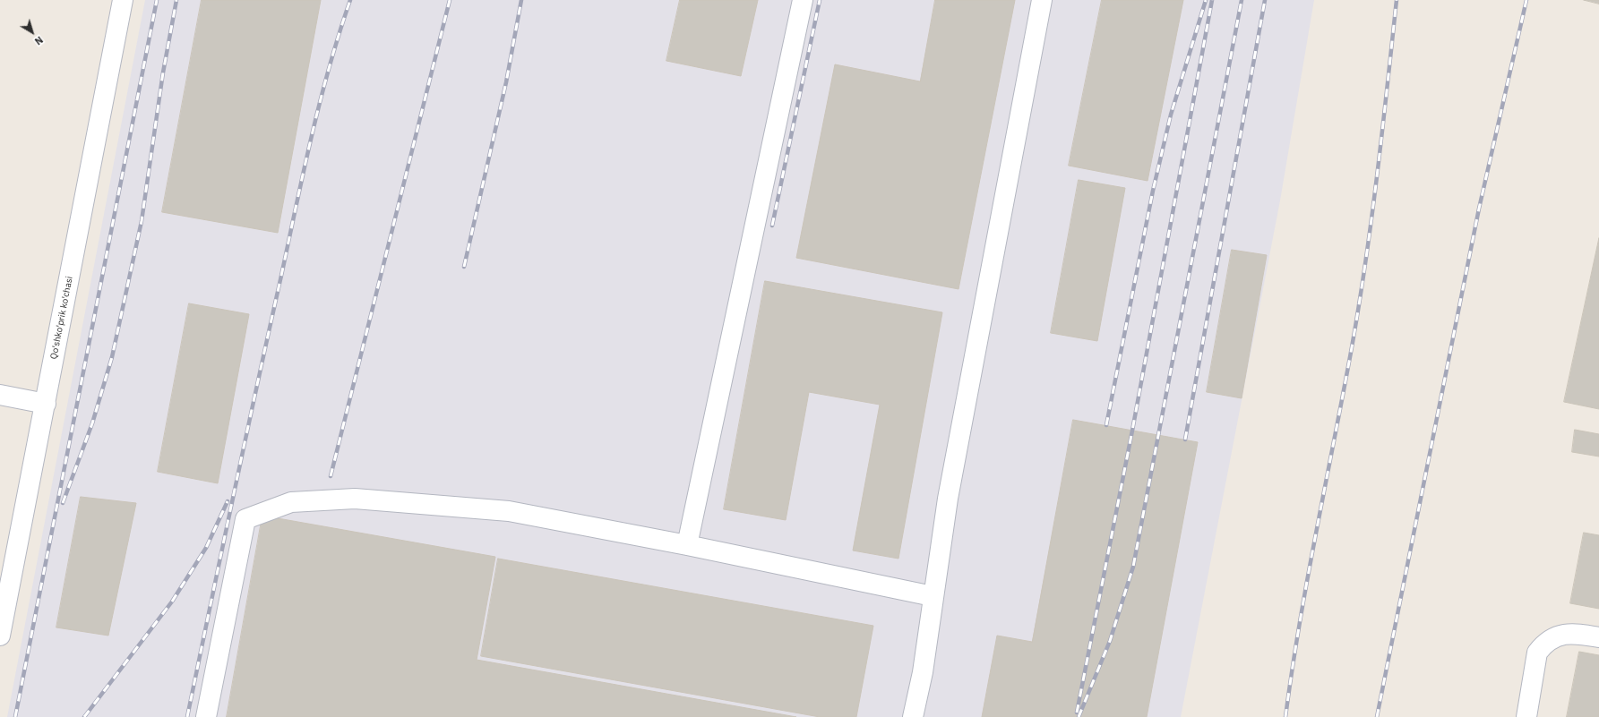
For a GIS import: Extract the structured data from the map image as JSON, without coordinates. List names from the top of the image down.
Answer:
{
  "streets": {
    "street": ["Qo'shko'prik ko'chasi"]
  },
  "north": "bottom right"
}
